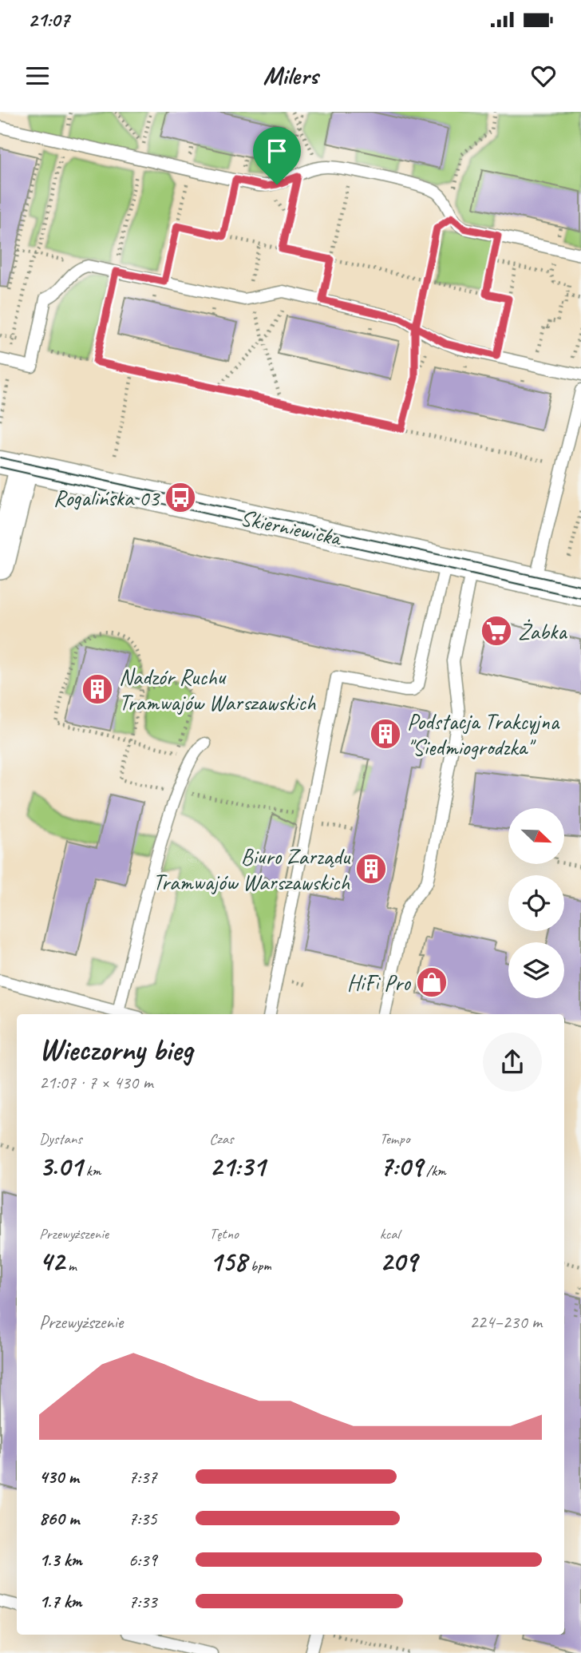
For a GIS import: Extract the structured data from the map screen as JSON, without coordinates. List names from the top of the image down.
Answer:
{
  "streets": {
    "street": ["Skierniewicka"]
  },
  "places": {
    "bus stop": ["Rogalińska 03"],
    "supermarket": ["Żabka"],
    "building": ["Nadzór Ruchu Tramwajów Warszawskich", "Podstacja Trakcyjna \"Siedmiogrodzka\"", "Biuro Zarządu Tramwajów Warszawskich"],
    "shop": ["HiFi Pro"]
  },
  "north": "bottom right",
  "page": {
    "status": "21:07",
    "header": "Milers",
    "heading": ["Wieczorny bieg", "21:07 · 7 × 430 m"],
    "stats": [
      ["Dystans", "3.01 km"],
      ["Czas", "21:31"],
      ["Tempo", "7:09 /km"],
      ["Przewyższenie", "42 m"],
      ["Tętno", "158 bpm"],
      ["kcal", "209"]
    ],
    "chart": ["Przewyższenie", "224–230 m"],
    "list": [
      {
        "name": "430 m",
        "note": "7:37"
      },
      {
        "name": "860 m",
        "note": "7:35"
      },
      {
        "name": "1.3 km",
        "note": "6:39"
      },
      {
        "name": "1.7 km",
        "note": "7:33"
      }
    ]
  }
}
